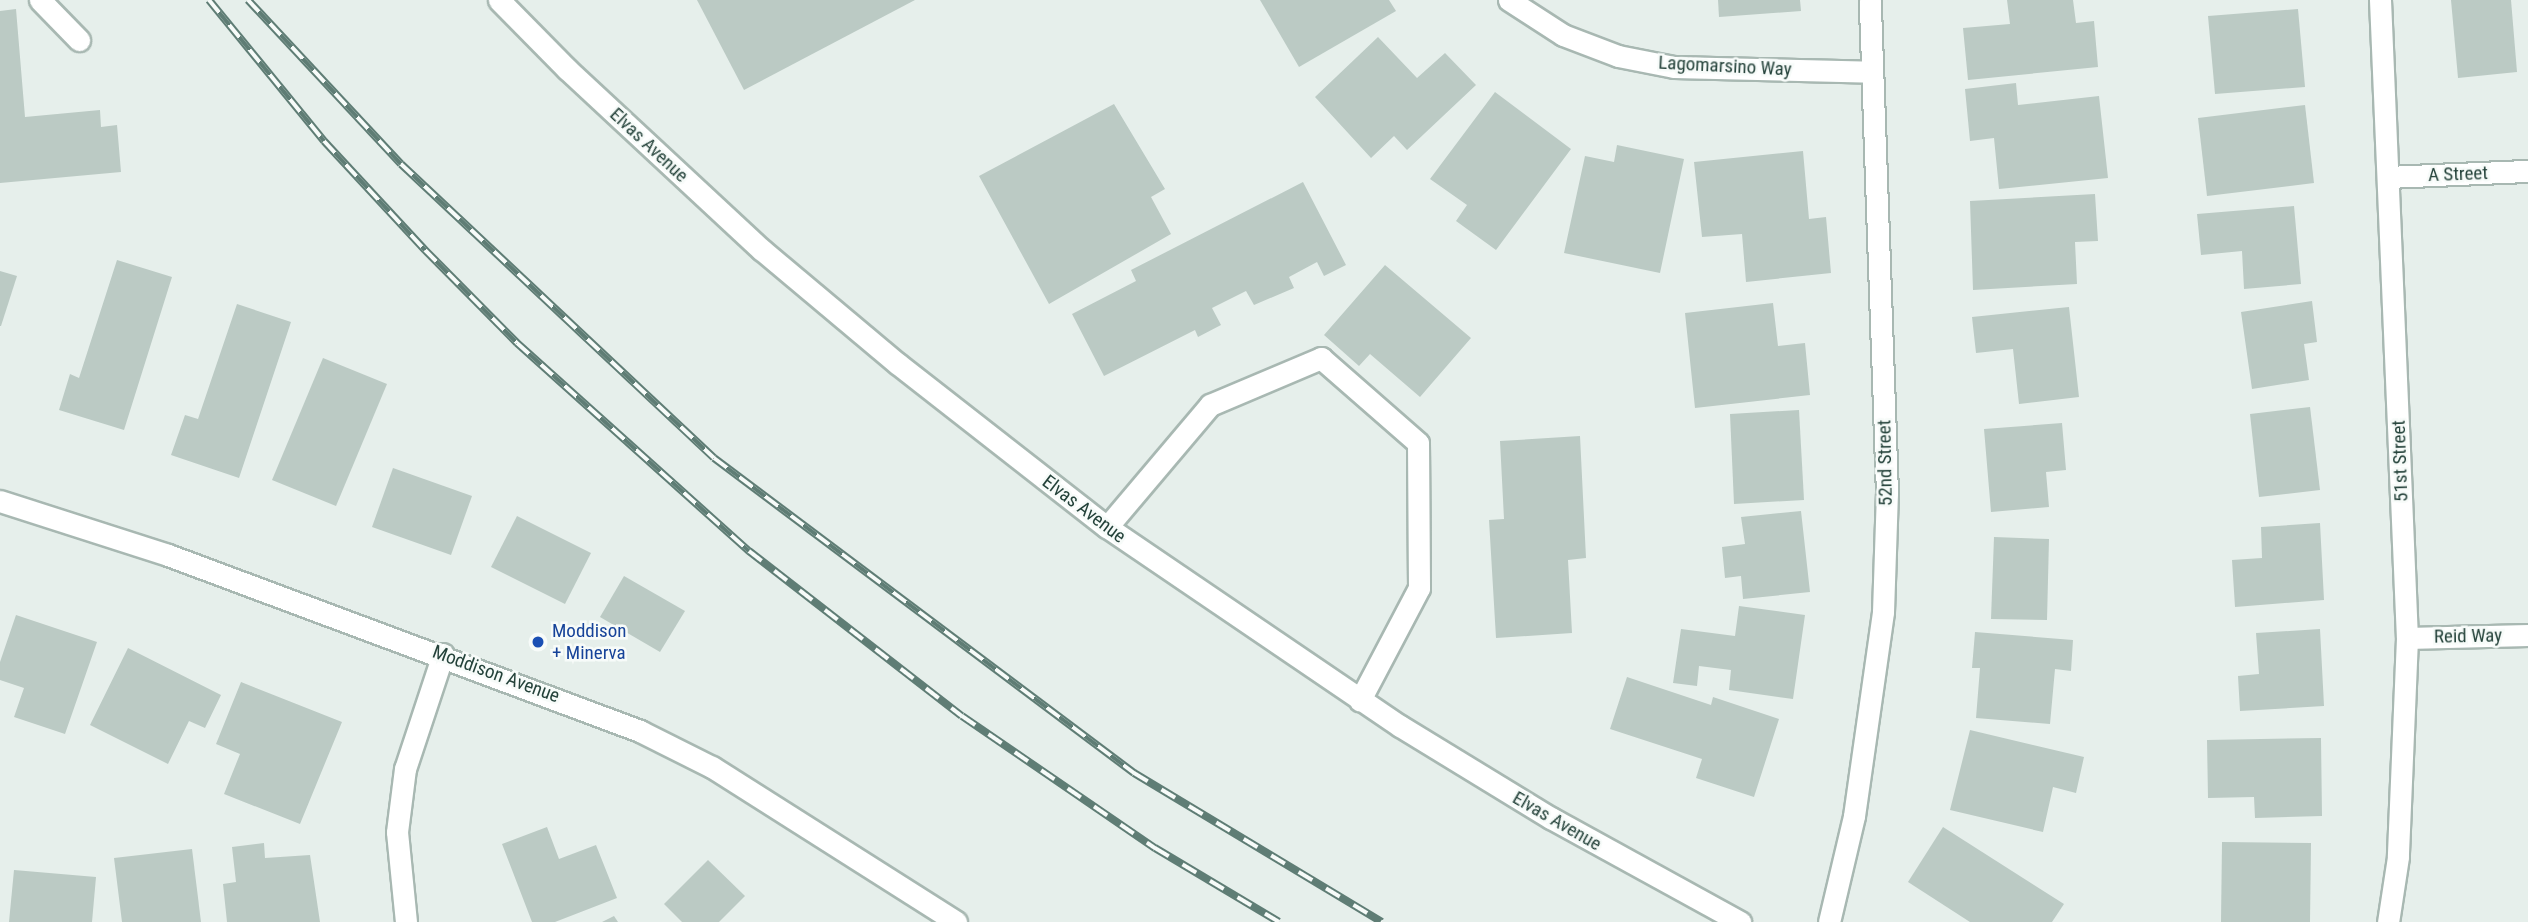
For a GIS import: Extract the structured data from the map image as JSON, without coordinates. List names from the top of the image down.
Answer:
{
  "streets": {
    "street": [
      "Lagomarsino Way",
      "Elvas Avenue",
      "A Street",
      "51st Street",
      "52nd Street",
      "Reid Way",
      "Moddison Avenue"
    ]
  },
  "crossings": [
    ["Lagomarsino Way", "52nd Street"],
    ["A Street", "51st Street"],
    ["51st Street", "Reid Way"]
  ],
  "places": ["Moddison + Minerva"]
}
